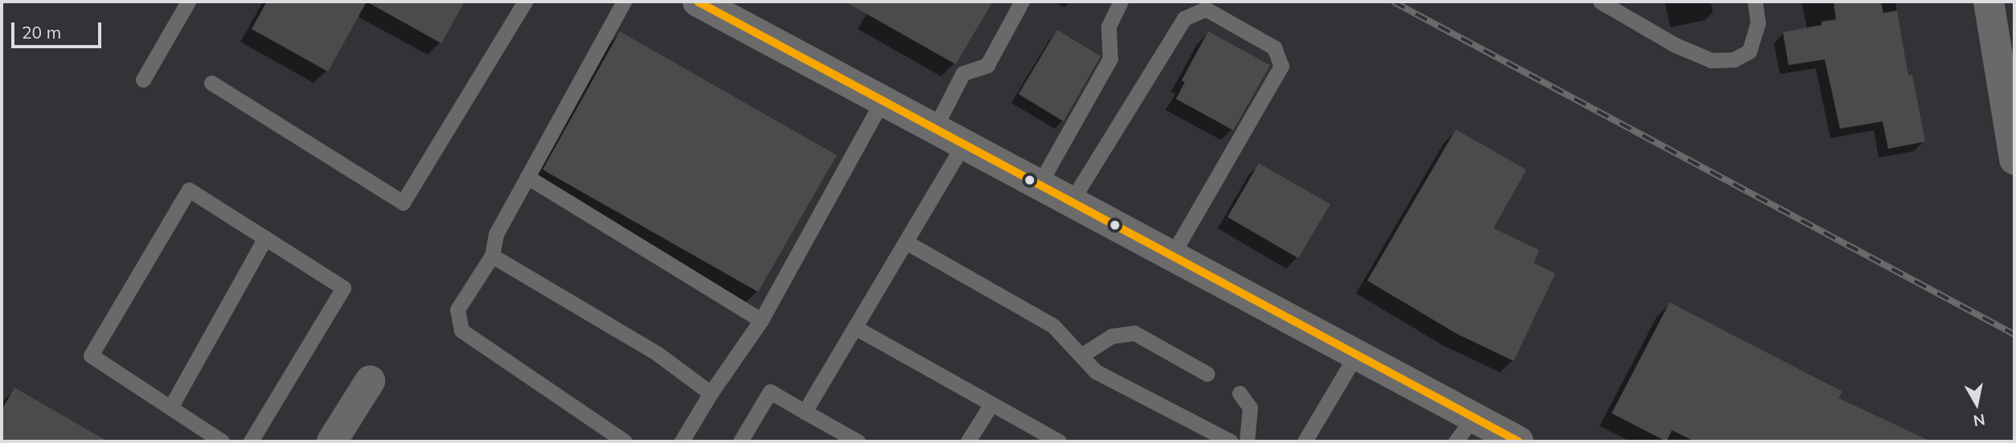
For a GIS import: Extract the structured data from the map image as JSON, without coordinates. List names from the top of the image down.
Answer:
{
  "scale_bar": "20 m",
  "north": "bottom"
}
